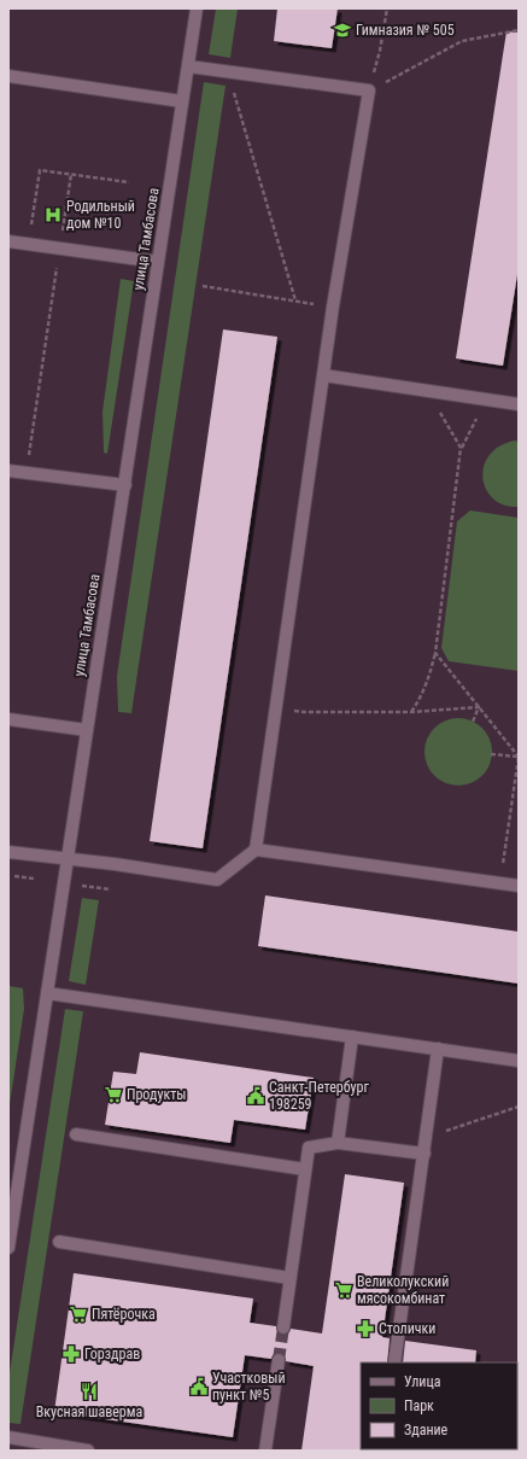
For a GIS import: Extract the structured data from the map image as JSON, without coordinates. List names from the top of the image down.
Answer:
{
  "streets": {
    "street": ["улица Тамбасова"]
  },
  "places": {
    "school or university": ["Гимназия № 505"],
    "hospital": ["Родильный дом №10"],
    "supermarket": ["Продукты", "Великолукский мясокомбинат", "Пятёрочка"],
    "public building": ["Санкт-Петербург 198259", "Участковый пункт №5"],
    "pharmacy": ["Столички", "Горздрав"],
    "restaurant": ["Вкусная шаверма"]
  },
  "legend": ["Улица", "Парк", "Здание"]
}
